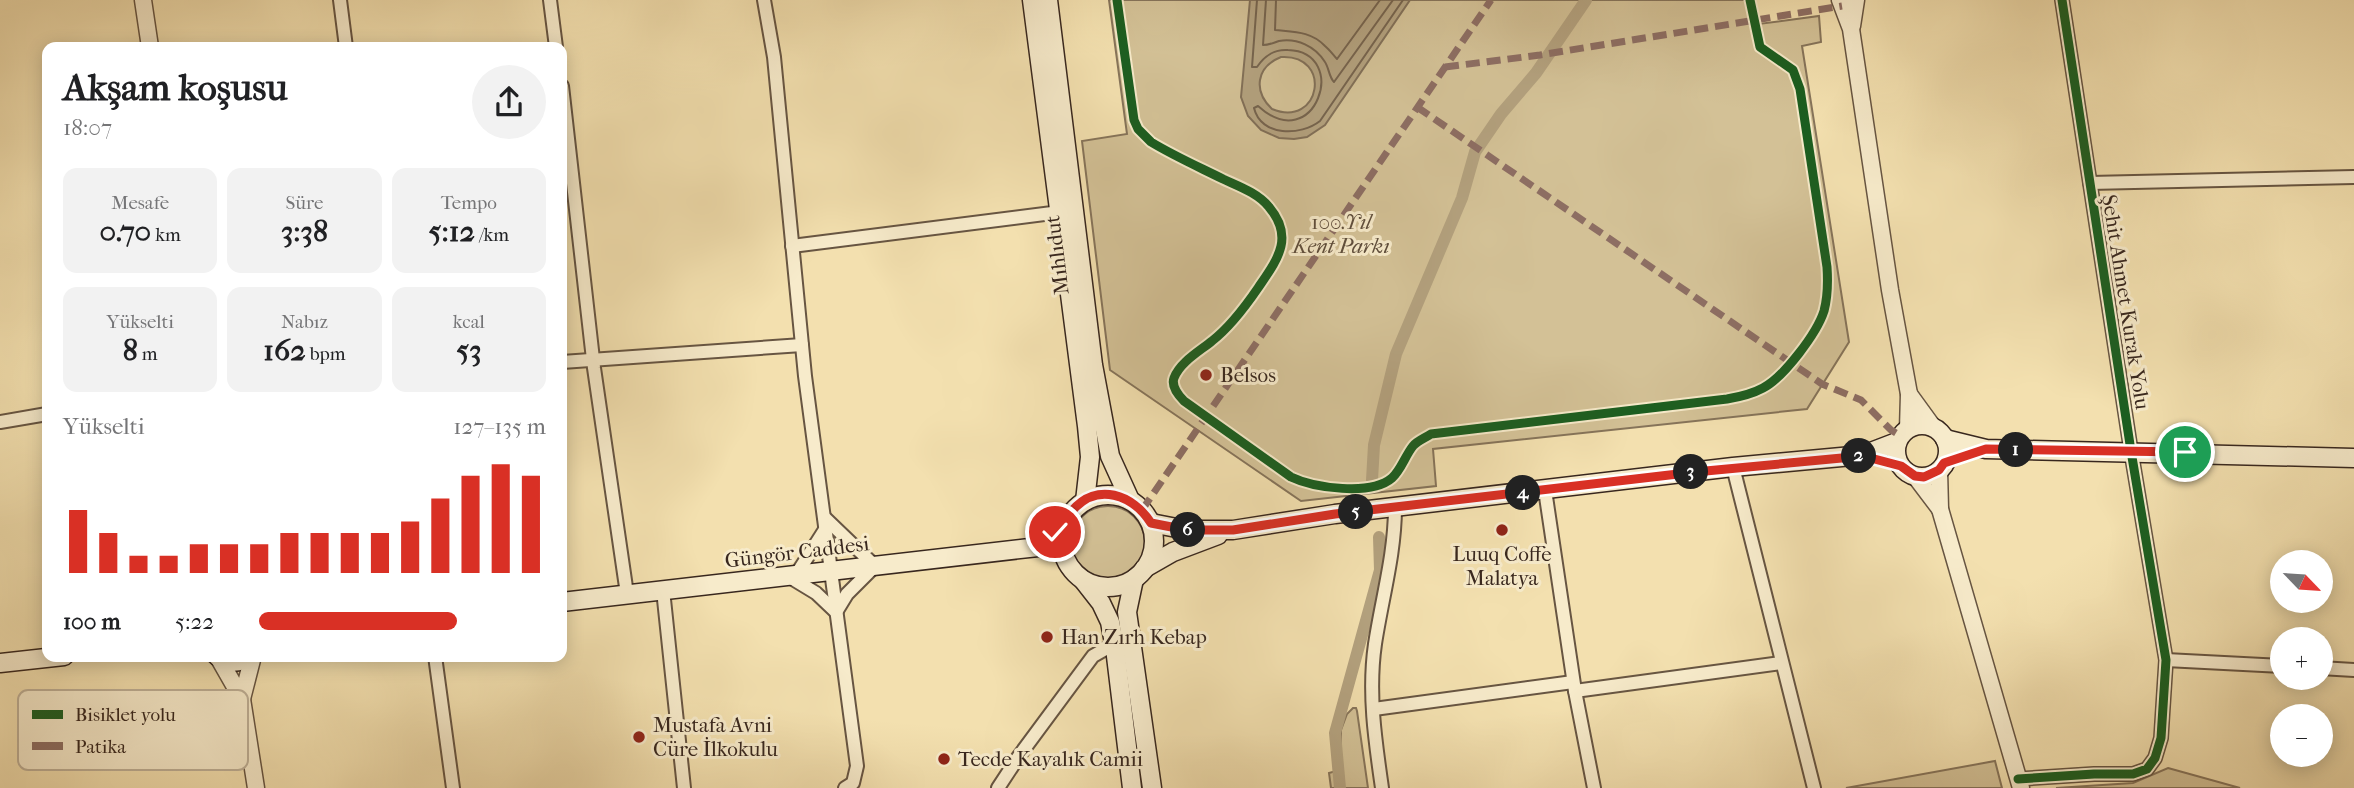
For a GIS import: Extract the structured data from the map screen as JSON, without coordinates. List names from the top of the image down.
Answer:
{
  "streets": {
    "main road": ["Mıhlıdut", "Güngör Caddesi"],
    "street": ["Şehit Ahmet Kurak Yolu"]
  },
  "parks": ["100.Yıl Kent Parkı"],
  "places": [
    "Belsos",
    "Luuq Coffe Malatya",
    "Han Zırh Kebap",
    "Mustafa Avni Cüre İlkokulu",
    "Tecde Kayalık Camii"
  ],
  "legend": ["Bisiklet yolu", "Patika"],
  "north": "bottom right",
  "page": {
    "heading": ["Akşam koşusu", "18:07"],
    "stats": [
      ["Mesafe", "0.70 km"],
      ["Süre", "3:38"],
      ["Tempo", "5:12 /km"],
      ["Yükselti", "8 m"],
      ["Nabız", "162 bpm"],
      ["kcal", "53"]
    ],
    "chart": ["Yükselti", "127–135 m"],
    "pins": [
      "1",
      "2",
      "3",
      "4",
      "5",
      "6"
    ],
    "map_buttons": ["+", "−"],
    "list": [
      {
        "name": "100 m",
        "note": "5:22"
      }
    ]
  }
}
